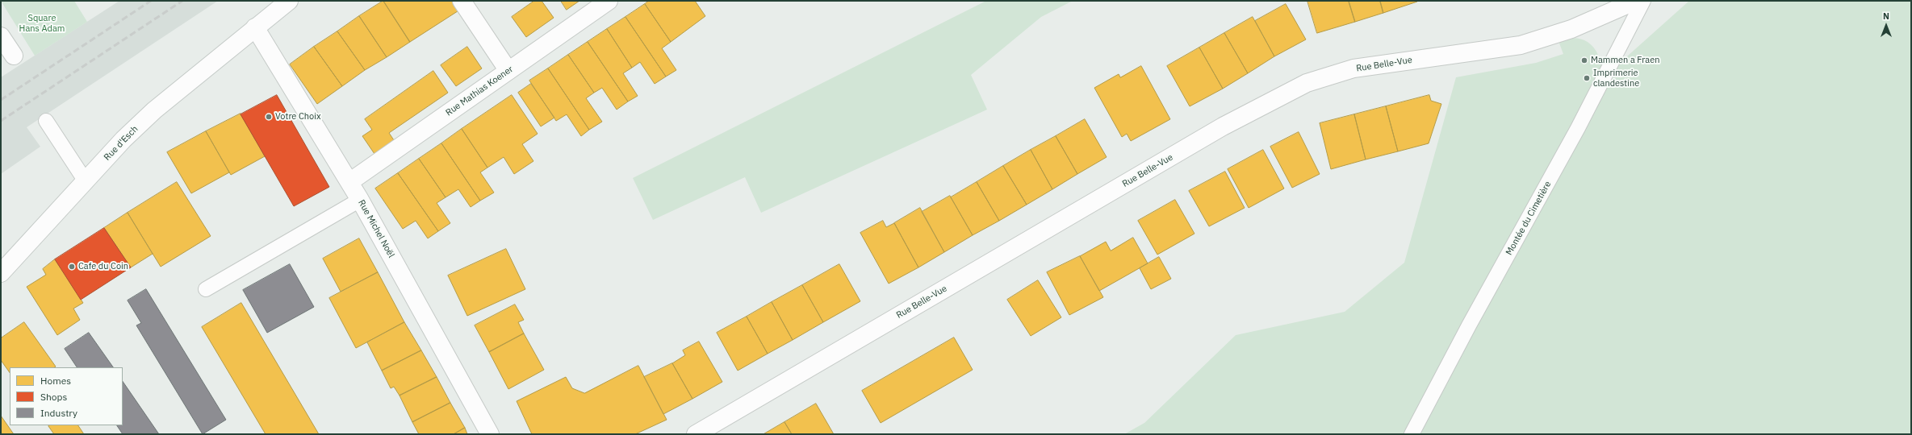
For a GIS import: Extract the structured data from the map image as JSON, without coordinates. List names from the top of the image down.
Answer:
{
  "streets": {
    "street": [
      "Rue Belle-Vue",
      "Rue Mathias Koener",
      "Rue d'Esch",
      "Rue Michel Noël"
    ],
    "lane": ["Montée du Cimetière"]
  },
  "crossings": [
    ["Rue Mathias Koener", "Rue Michel Noël"],
    ["Rue d'Esch", "Rue Michel Noël"]
  ],
  "parks": ["Square Hans Adam"],
  "places": [
    "Mammen a Fraen",
    "Imprimerie clandestine",
    "Votre Choix",
    "Cafe du Coin"
  ],
  "legend": ["Homes", "Shops", "Industry"],
  "north": "top"
}
